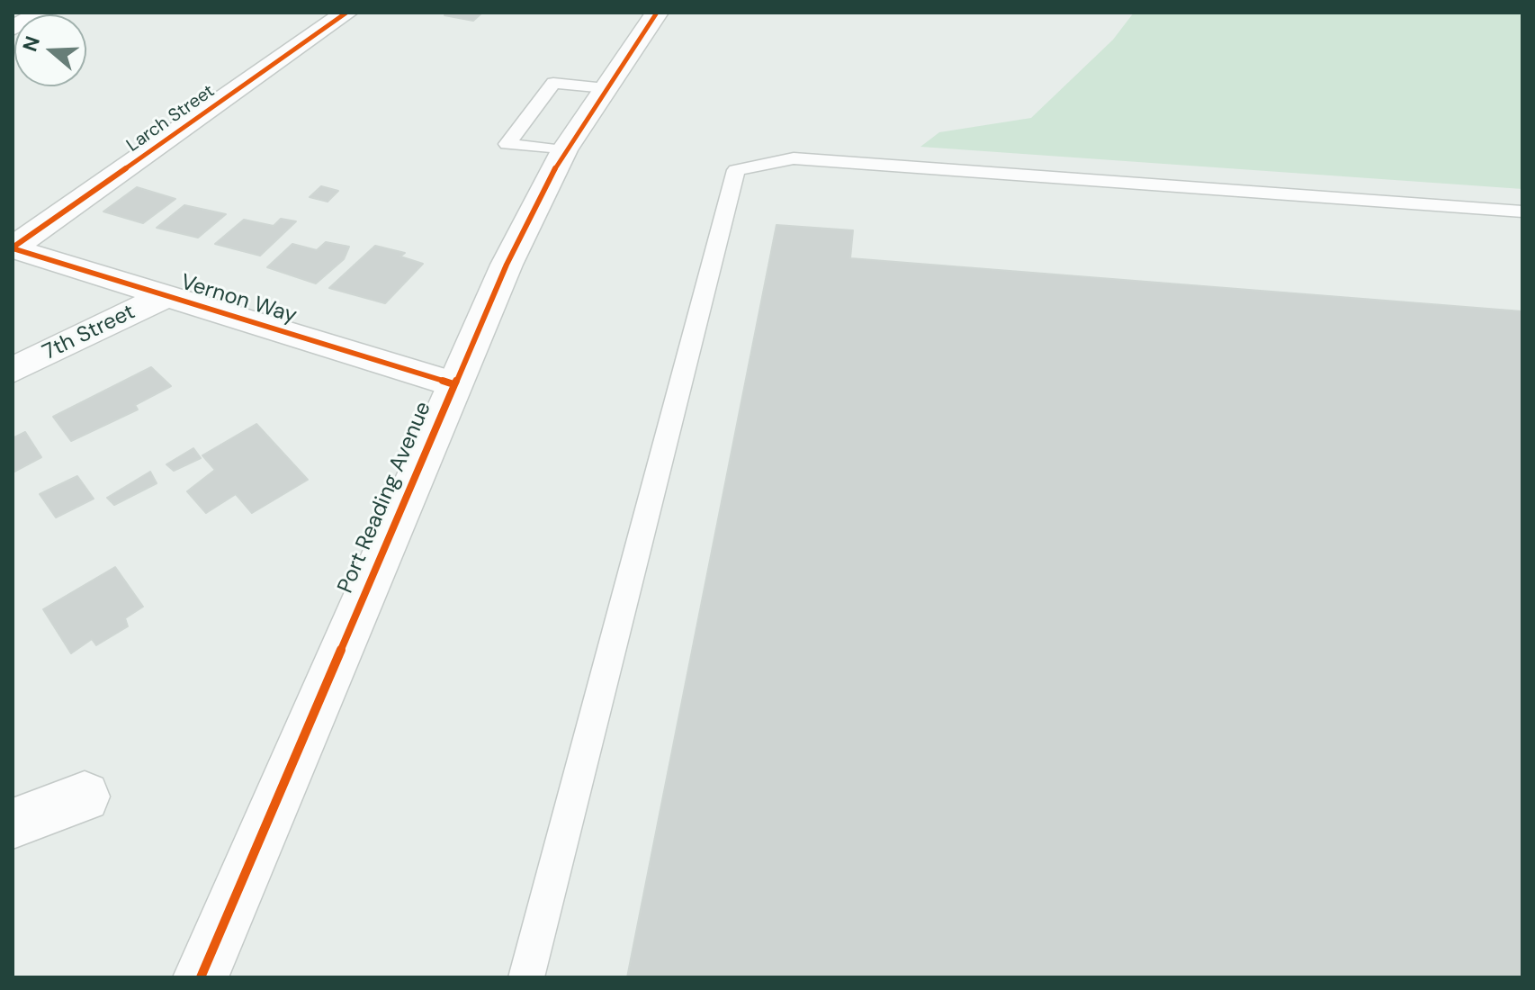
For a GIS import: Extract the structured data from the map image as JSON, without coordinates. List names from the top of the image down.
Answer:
{
  "streets": {
    "street": [
      "Larch Street",
      "Vernon Way",
      "7th Street",
      "Port Reading Avenue"
    ]
  },
  "crossings": [
    ["Larch Street", "Vernon Way"],
    ["Vernon Way", "7th Street"],
    ["Vernon Way", "Port Reading Avenue"]
  ],
  "north": "left"
}
